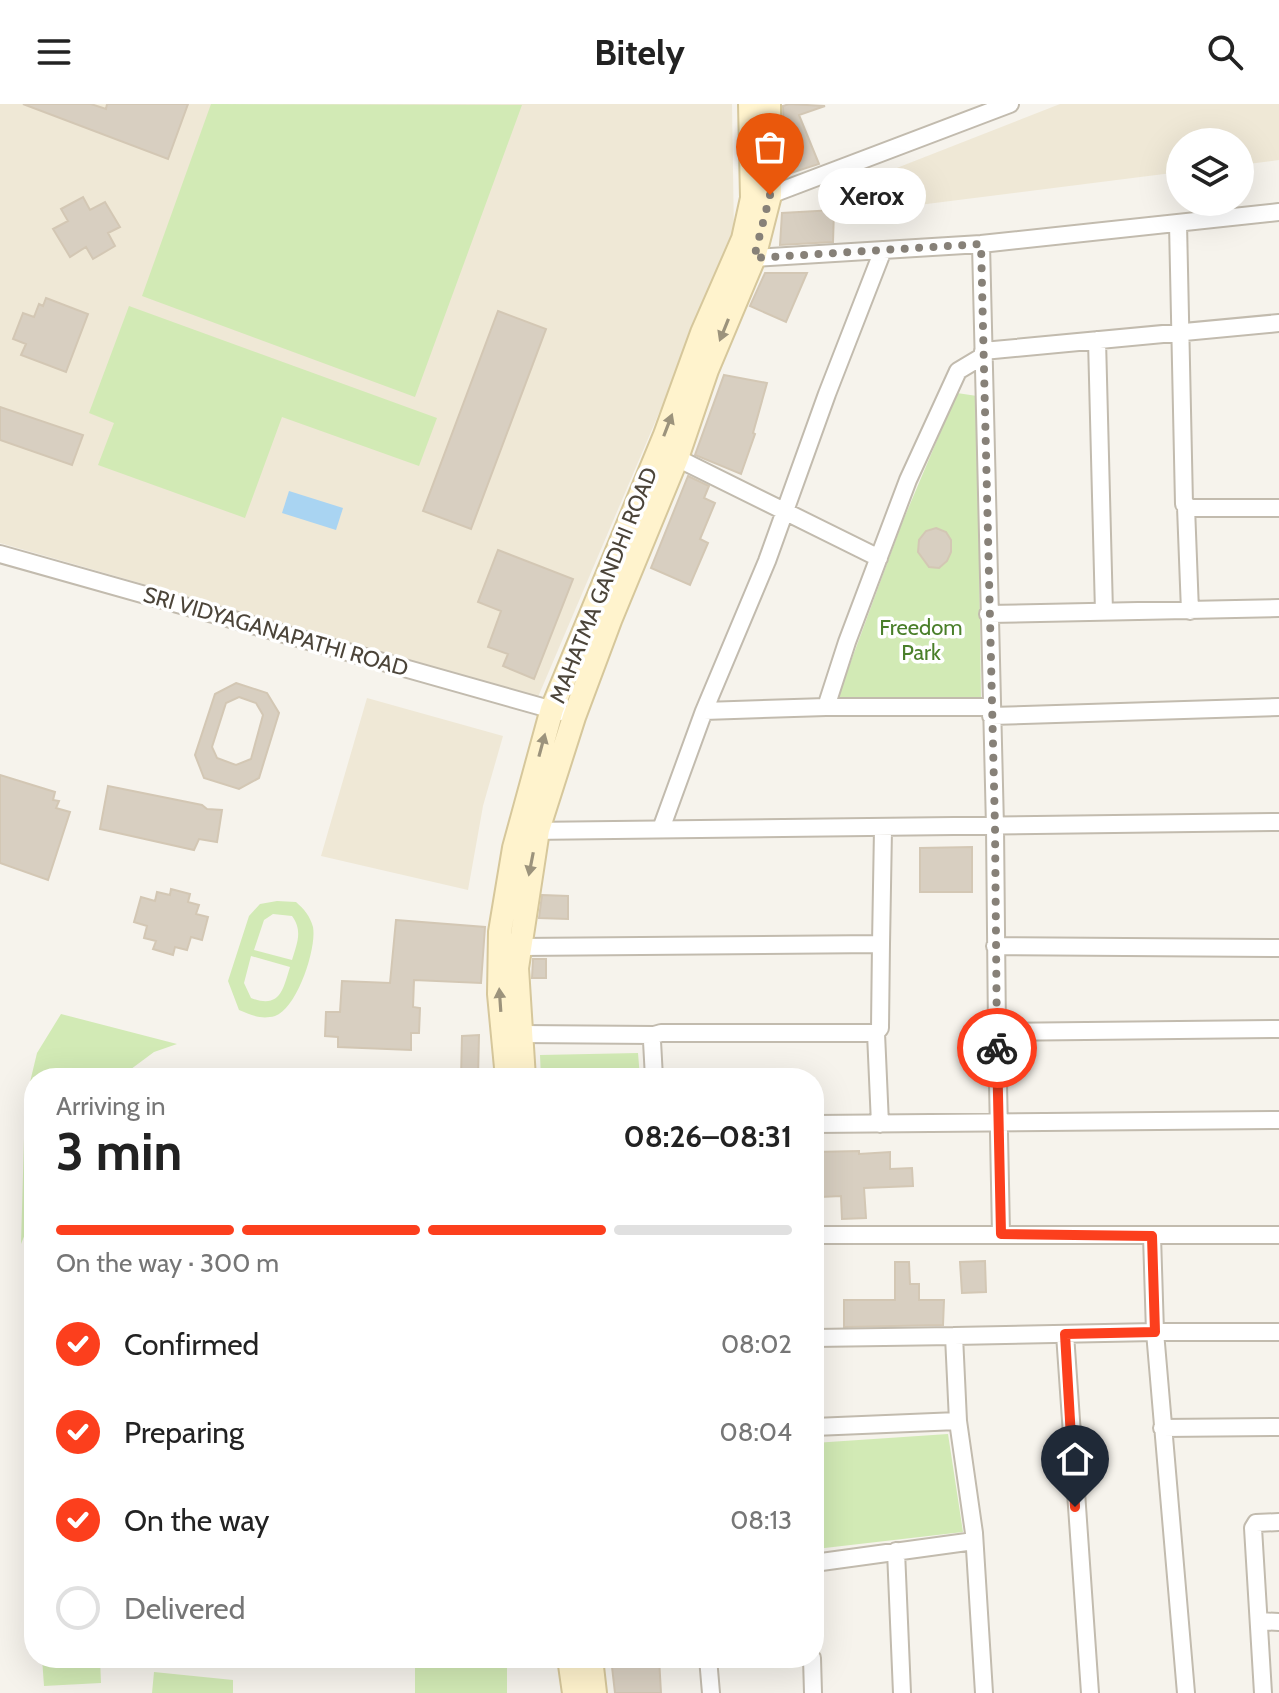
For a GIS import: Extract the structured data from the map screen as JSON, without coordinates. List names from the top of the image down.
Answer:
{
  "streets": {
    "street": ["MAHATMA GANDHI ROAD", "SRI VIDYAGANAPATHI ROAD"]
  },
  "crossings": [
    ["MAHATMA GANDHI ROAD", "SRI VIDYAGANAPATHI ROAD"]
  ],
  "parks": ["Freedom Park"],
  "places": ["Xerox"],
  "page": {
    "header": "Bitely",
    "bubble": "Xerox",
    "heading": ["3 min", "Arriving in", "08:26–08:31"],
    "bar": "On the way · 300 m",
    "list": [
      ["Confirmed", "08:02"],
      ["Preparing", "08:04"],
      ["On the way", "08:13"],
      "Delivered"
    ]
  }
}
